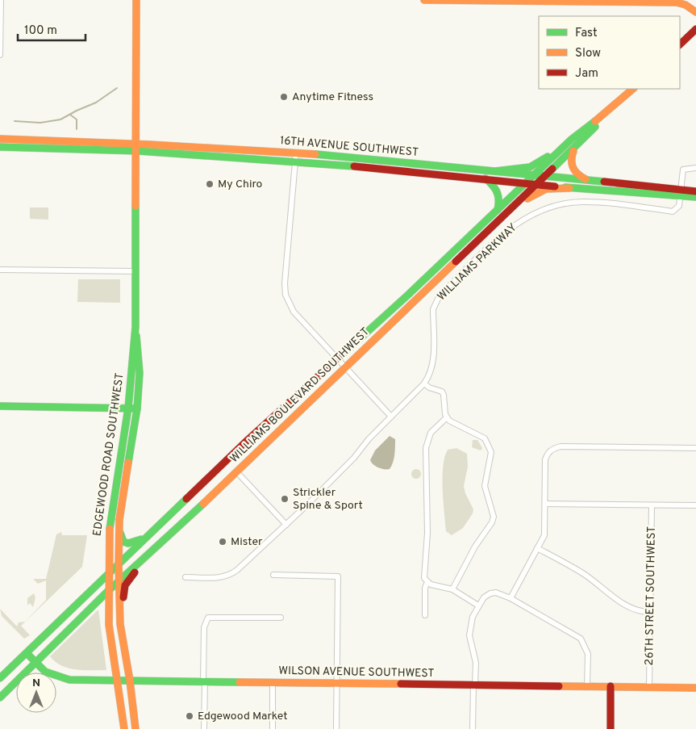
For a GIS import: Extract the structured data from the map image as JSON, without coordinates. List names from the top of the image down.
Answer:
{
  "streets": {
    "main road": [
      "16TH AVENUE SOUTHWEST",
      "WILLIAMS BOULEVARD SOUTHWEST",
      "EDGEWOOD ROAD SOUTHWEST",
      "WILSON AVENUE SOUTHWEST"
    ],
    "street": ["WILLIAMS PARKWAY", "26TH STREET SOUTHWEST"]
  },
  "crossings": [
    ["16TH AVENUE SOUTHWEST", "WILLIAMS PARKWAY"],
    ["16TH AVENUE SOUTHWEST", "WILLIAMS BOULEVARD SOUTHWEST"],
    ["16TH AVENUE SOUTHWEST", "EDGEWOOD ROAD SOUTHWEST"],
    ["WILLIAMS BOULEVARD SOUTHWEST", "EDGEWOOD ROAD SOUTHWEST"],
    ["WILLIAMS BOULEVARD SOUTHWEST", "WILSON AVENUE SOUTHWEST"],
    ["EDGEWOOD ROAD SOUTHWEST", "WILSON AVENUE SOUTHWEST"],
    ["26TH STREET SOUTHWEST", "WILSON AVENUE SOUTHWEST"]
  ],
  "places": [
    "Anytime Fitness",
    "My Chiro",
    "Strickler Spine & Sport",
    "Mister",
    "Edgewood Market"
  ],
  "legend": ["Fast", "Slow", "Jam"],
  "scale_bar": "100 m",
  "north": "top"
}
